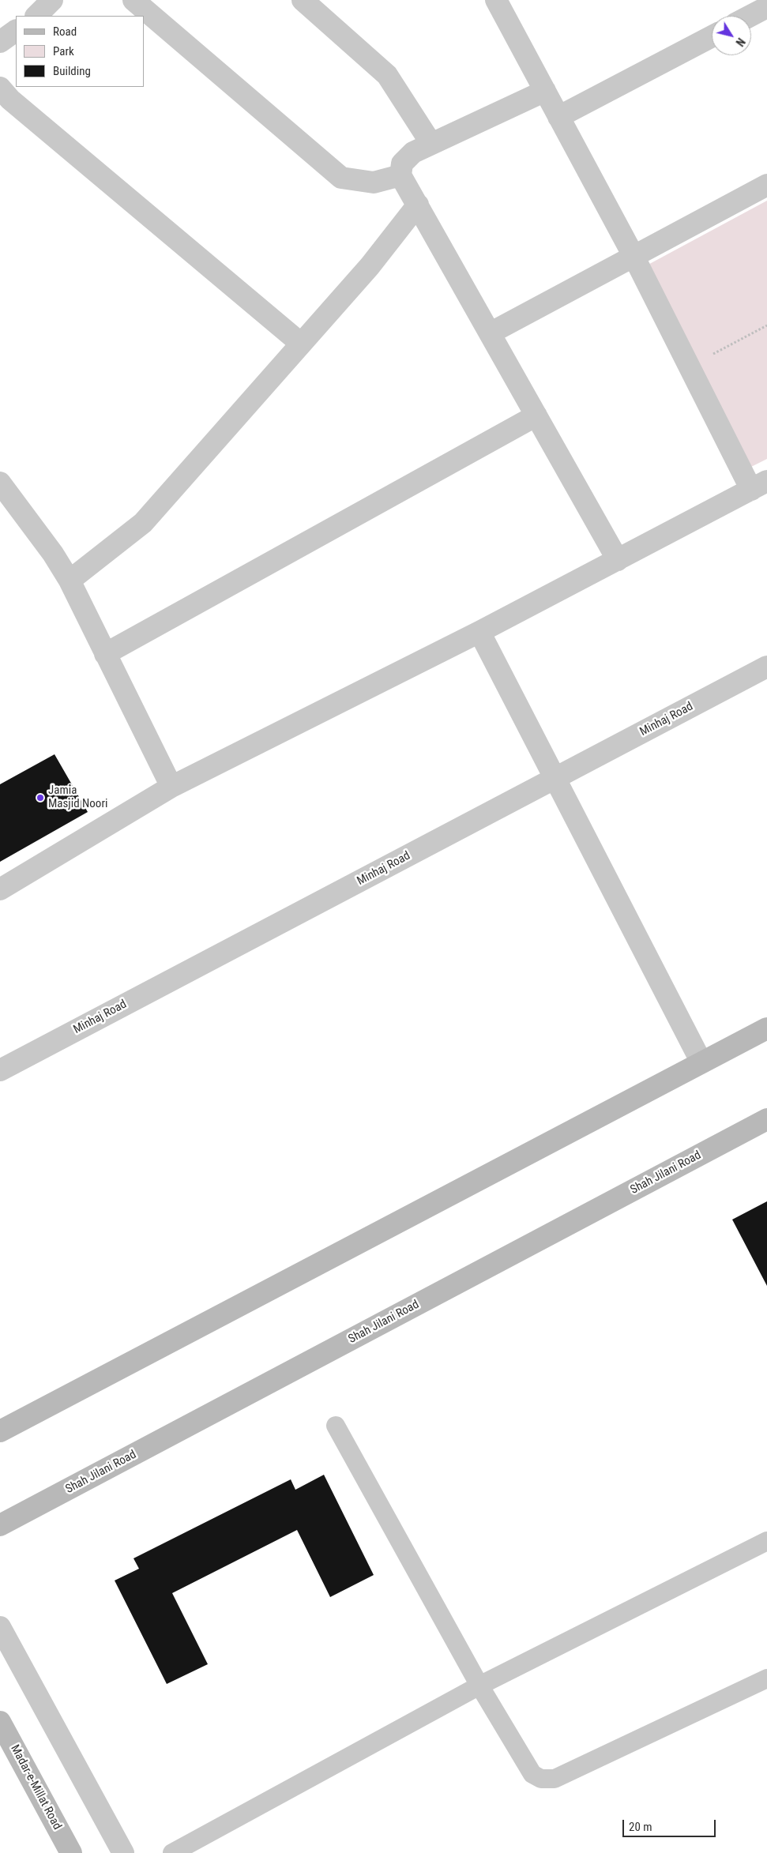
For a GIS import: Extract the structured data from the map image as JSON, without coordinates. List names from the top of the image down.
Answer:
{
  "streets": {
    "street": ["Minhaj Road", "Shah Jilani Road", "Madar-e-Millat Road"]
  },
  "places": ["Jamia Masjid Noori"],
  "legend": ["Road", "Park", "Building"],
  "scale_bar": "20 m",
  "north": "bottom right"
}
